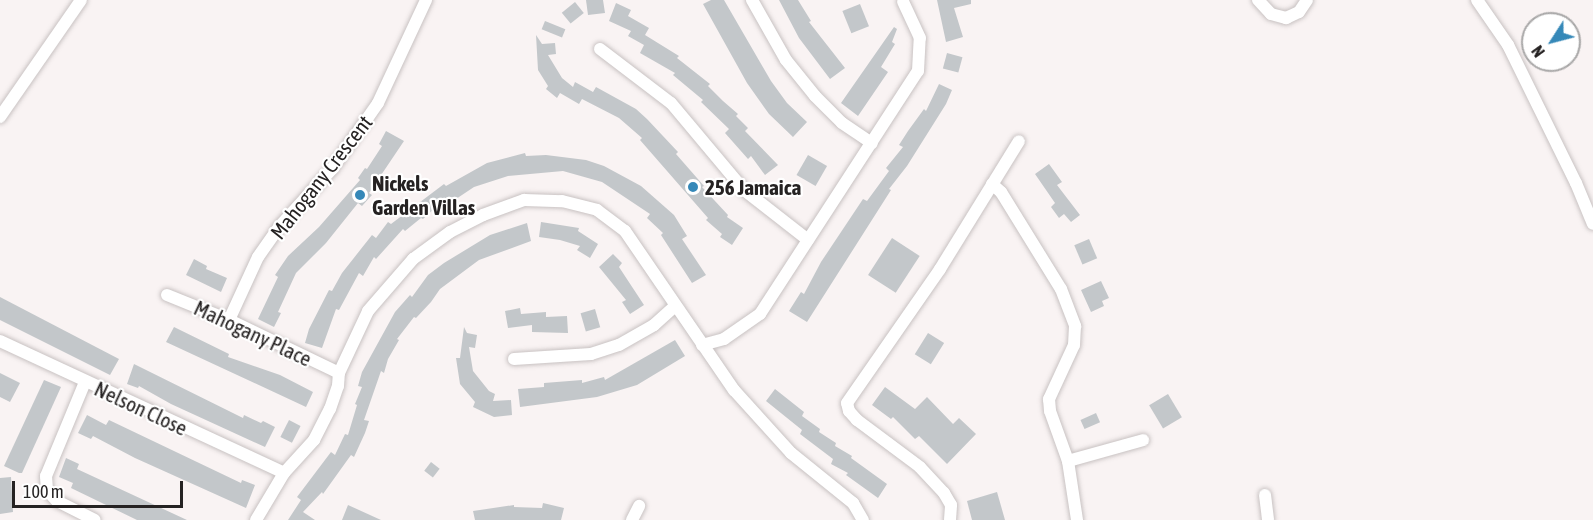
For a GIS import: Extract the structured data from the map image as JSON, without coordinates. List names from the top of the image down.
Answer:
{
  "streets": {
    "street": ["Mahogany Crescent", "Mahogany Place", "Nelson Close"]
  },
  "crossings": [
    ["Mahogany Crescent", "Mahogany Place"]
  ],
  "places": ["256 Jamaica", "Nickels Garden Villas"],
  "scale_bar": "100 m",
  "north": "bottom left"
}
